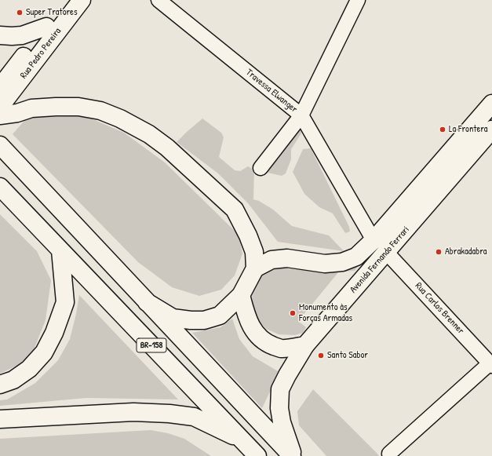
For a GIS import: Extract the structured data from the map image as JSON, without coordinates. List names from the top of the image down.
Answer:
{
  "streets": {
    "main road": ["Rua Pedro Pereira", "Avenida Fernando Ferrari", "BR-158"],
    "street": ["Travessa Elwanger", "Rua Carlos Brenner"]
  },
  "crossings": [
    ["Travessa Elwanger", "Avenida Fernando Ferrari"],
    ["Avenida Fernando Ferrari", "Rua Carlos Brenner"],
    ["Avenida Fernando Ferrari", "BR-158"]
  ],
  "places": [
    "Super Tratores",
    "La Frontera",
    "Abrakadabra",
    "Monumento às Forças Armadas",
    "Santo Sabor"
  ]
}
